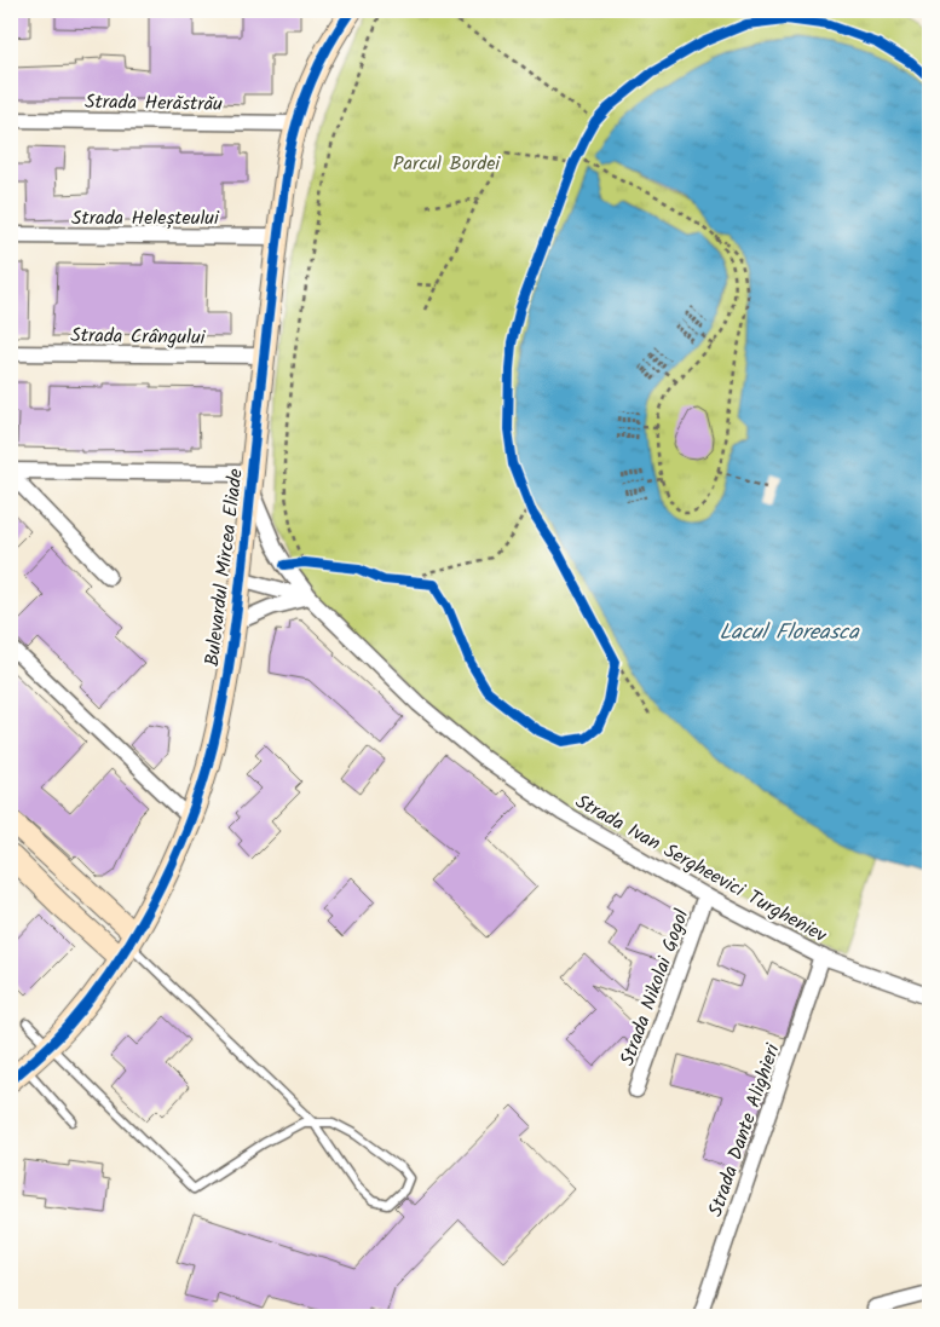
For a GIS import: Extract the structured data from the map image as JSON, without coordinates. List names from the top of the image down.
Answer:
{
  "streets": {
    "street": [
      "Strada Herăstrău",
      "Strada Heleșteului",
      "Strada Crângului",
      "Bulevardul Mircea Eliade",
      "Strada Ivan Sergheevici Turgheniev",
      "Strada Nikolai Gogol",
      "Strada Dante Alighieri"
    ]
  },
  "crossings": [
    ["Strada Herăstrău", "Bulevardul Mircea Eliade"],
    ["Strada Heleșteului", "Bulevardul Mircea Eliade"],
    ["Strada Crângului", "Bulevardul Mircea Eliade"],
    ["Bulevardul Mircea Eliade", "Strada Ivan Sergheevici Turgheniev"],
    ["Strada Ivan Sergheevici Turgheniev", "Strada Nikolai Gogol"],
    ["Strada Ivan Sergheevici Turgheniev", "Strada Dante Alighieri"]
  ],
  "water": ["Lacul Floreasca"],
  "parks": ["Parcul Bordei"]
}
